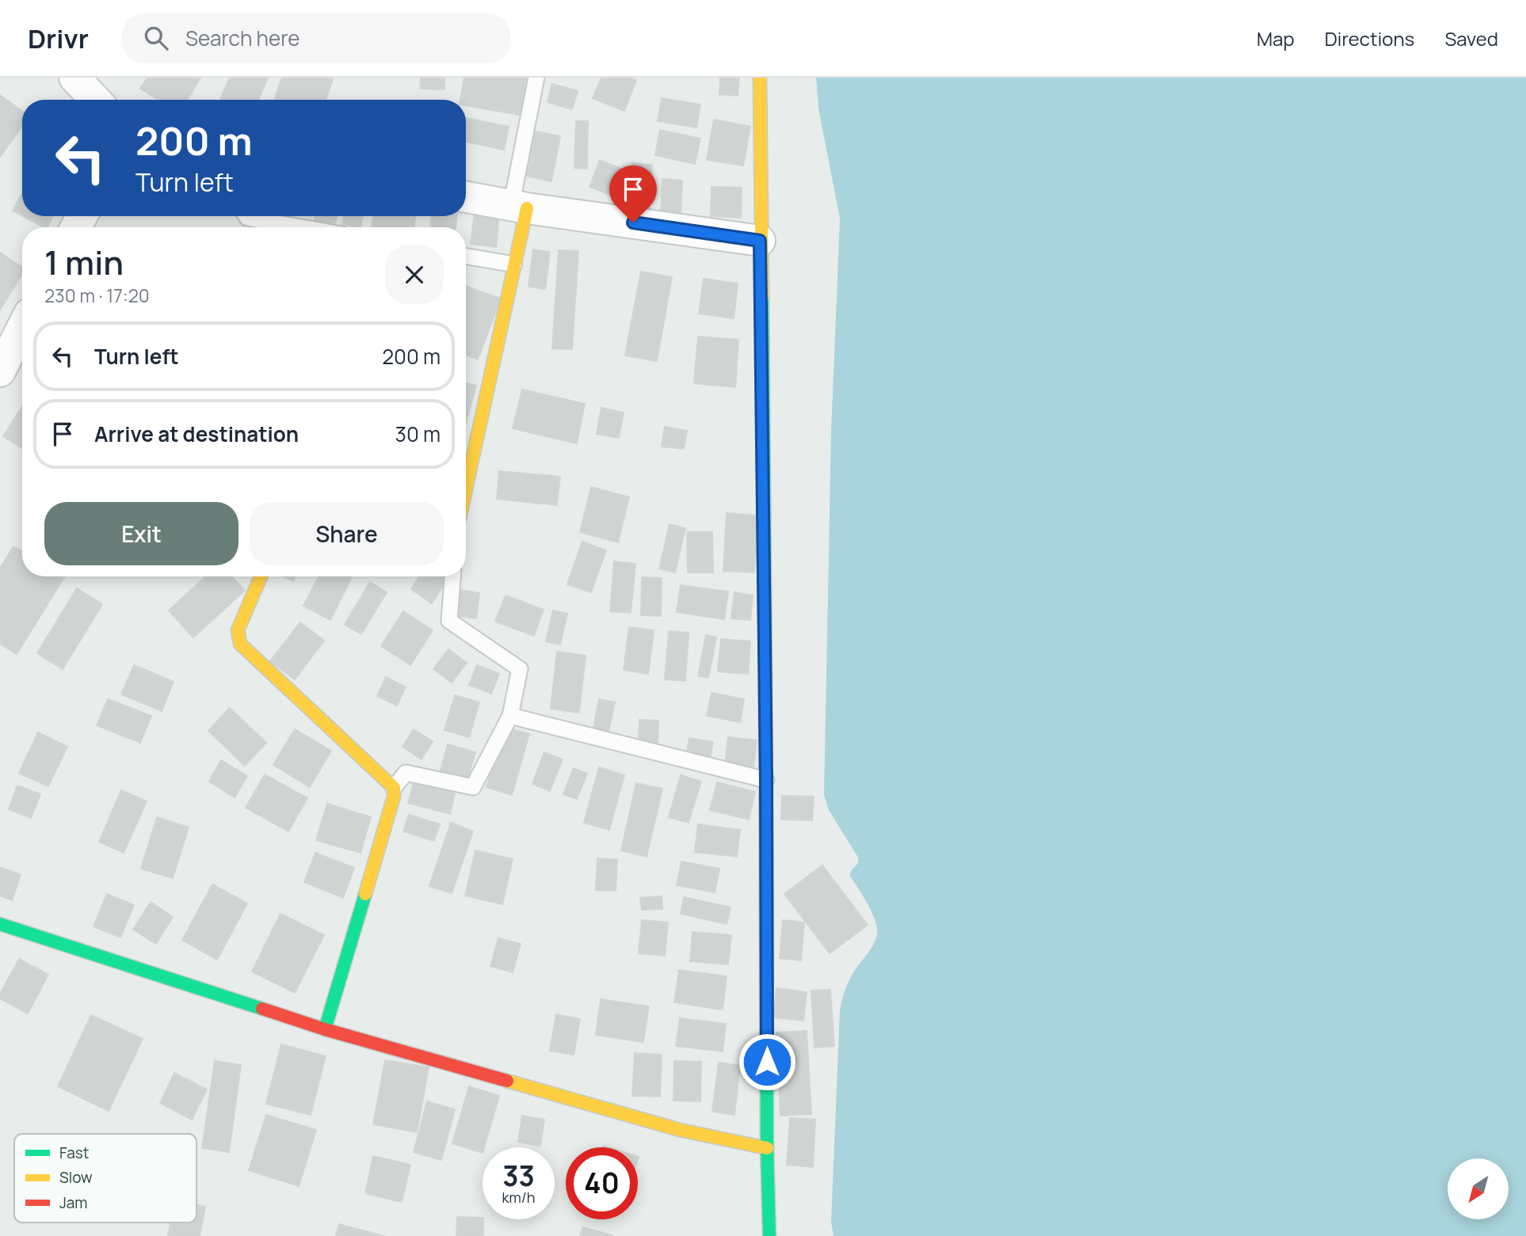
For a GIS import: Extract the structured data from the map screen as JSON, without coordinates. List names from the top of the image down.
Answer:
{
  "legend": ["Fast", "Slow", "Jam"],
  "north": "bottom left",
  "page": {
    "header": "Drivr",
    "search": "Search here",
    "nav": ["Map", "Directions", "Saved"],
    "turn": ["200 m", "Turn left"],
    "heading": ["1 min", "230 m · 17:20"],
    "list": [
      {
        "name": "Turn left",
        "value": "200 m"
      },
      {
        "name": "Arrive at destination",
        "value": "30 m"
      }
    ],
    "buttons": ["Exit", "Share"],
    "speed": "33 km/h",
    "limit": "40"
  }
}
